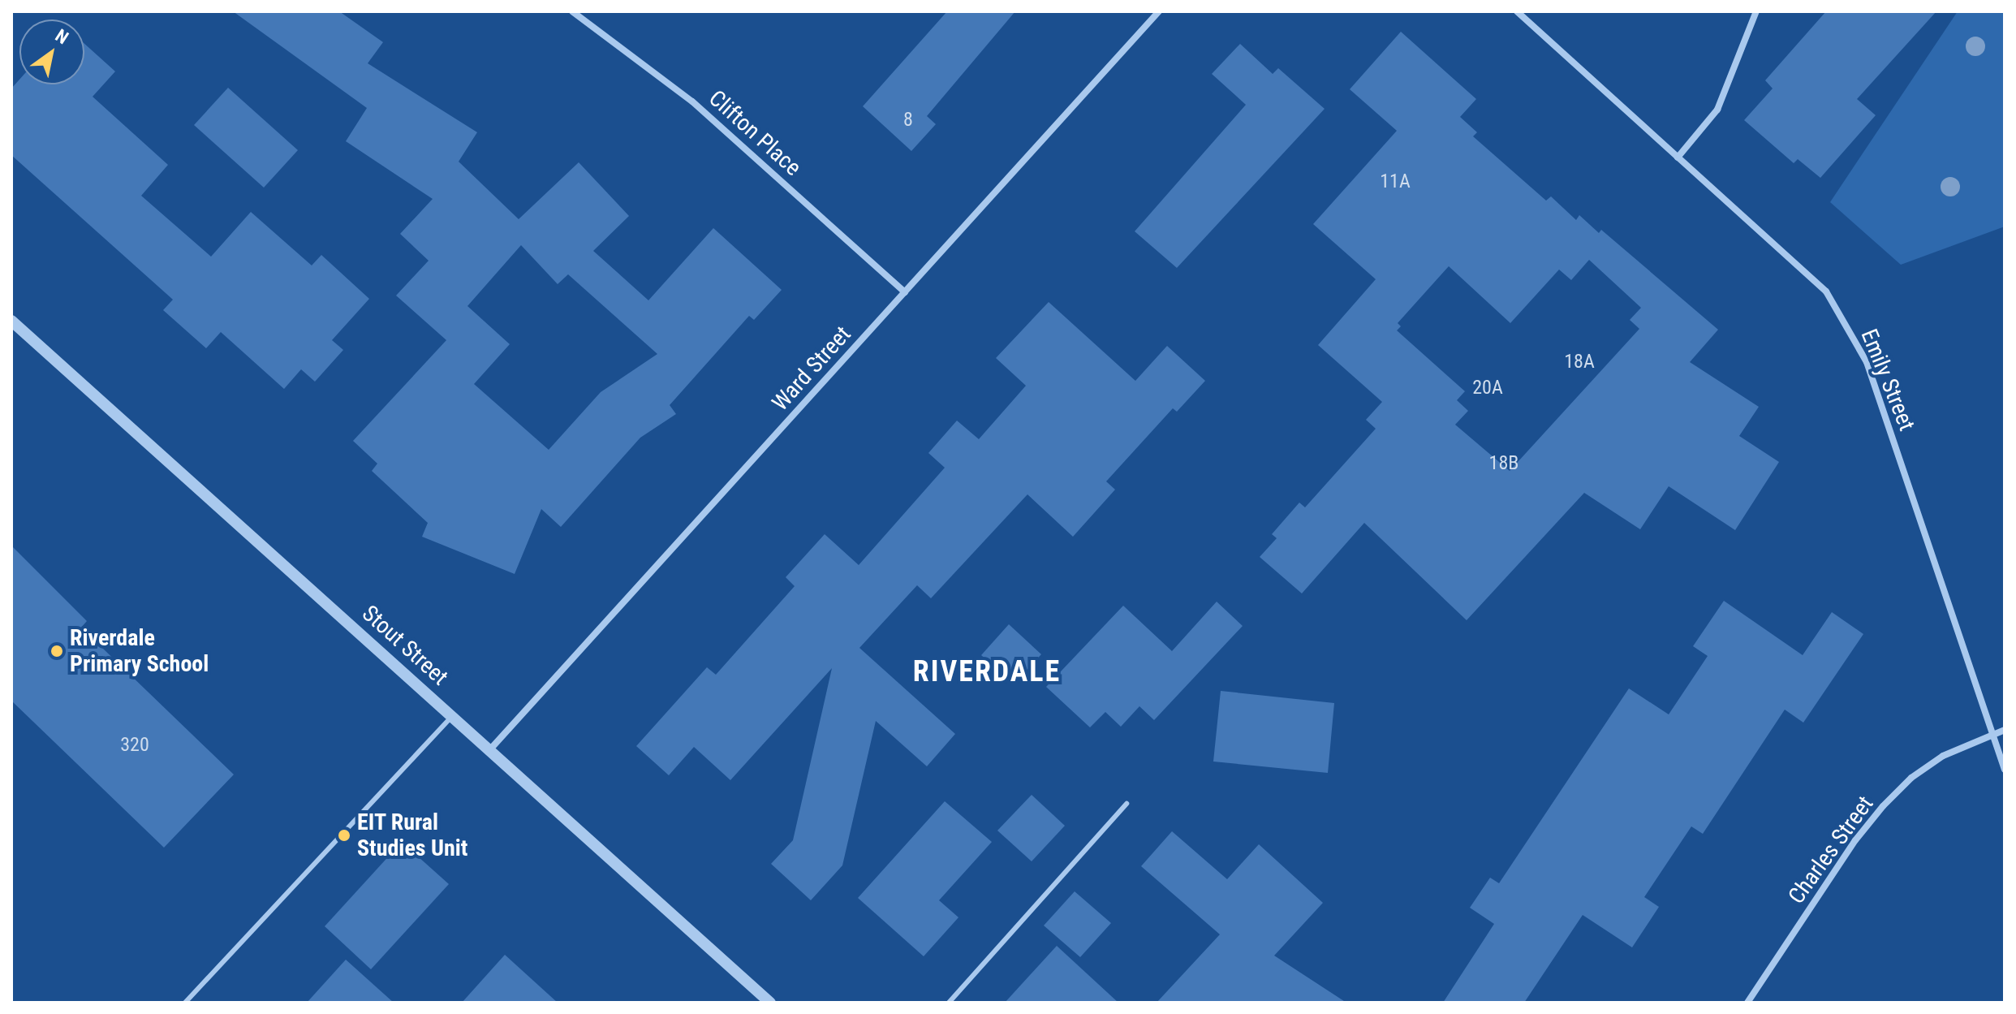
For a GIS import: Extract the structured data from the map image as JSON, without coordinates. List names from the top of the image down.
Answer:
{
  "streets": {
    "street": [
      "Clifton Place",
      "Ward Street",
      "Emily Street",
      "Stout Street",
      "Charles Street"
    ]
  },
  "crossings": [
    ["Clifton Place", "Ward Street"],
    ["Ward Street", "Stout Street"],
    ["Emily Street", "Charles Street"]
  ],
  "districts": ["RIVERDALE"],
  "places": ["Riverdale Primary School", "EIT Rural Studies Unit"],
  "house_numbers": [
    "8",
    "11A",
    "18A",
    "20A",
    "18B",
    "320"
  ],
  "north": "top right"
}
